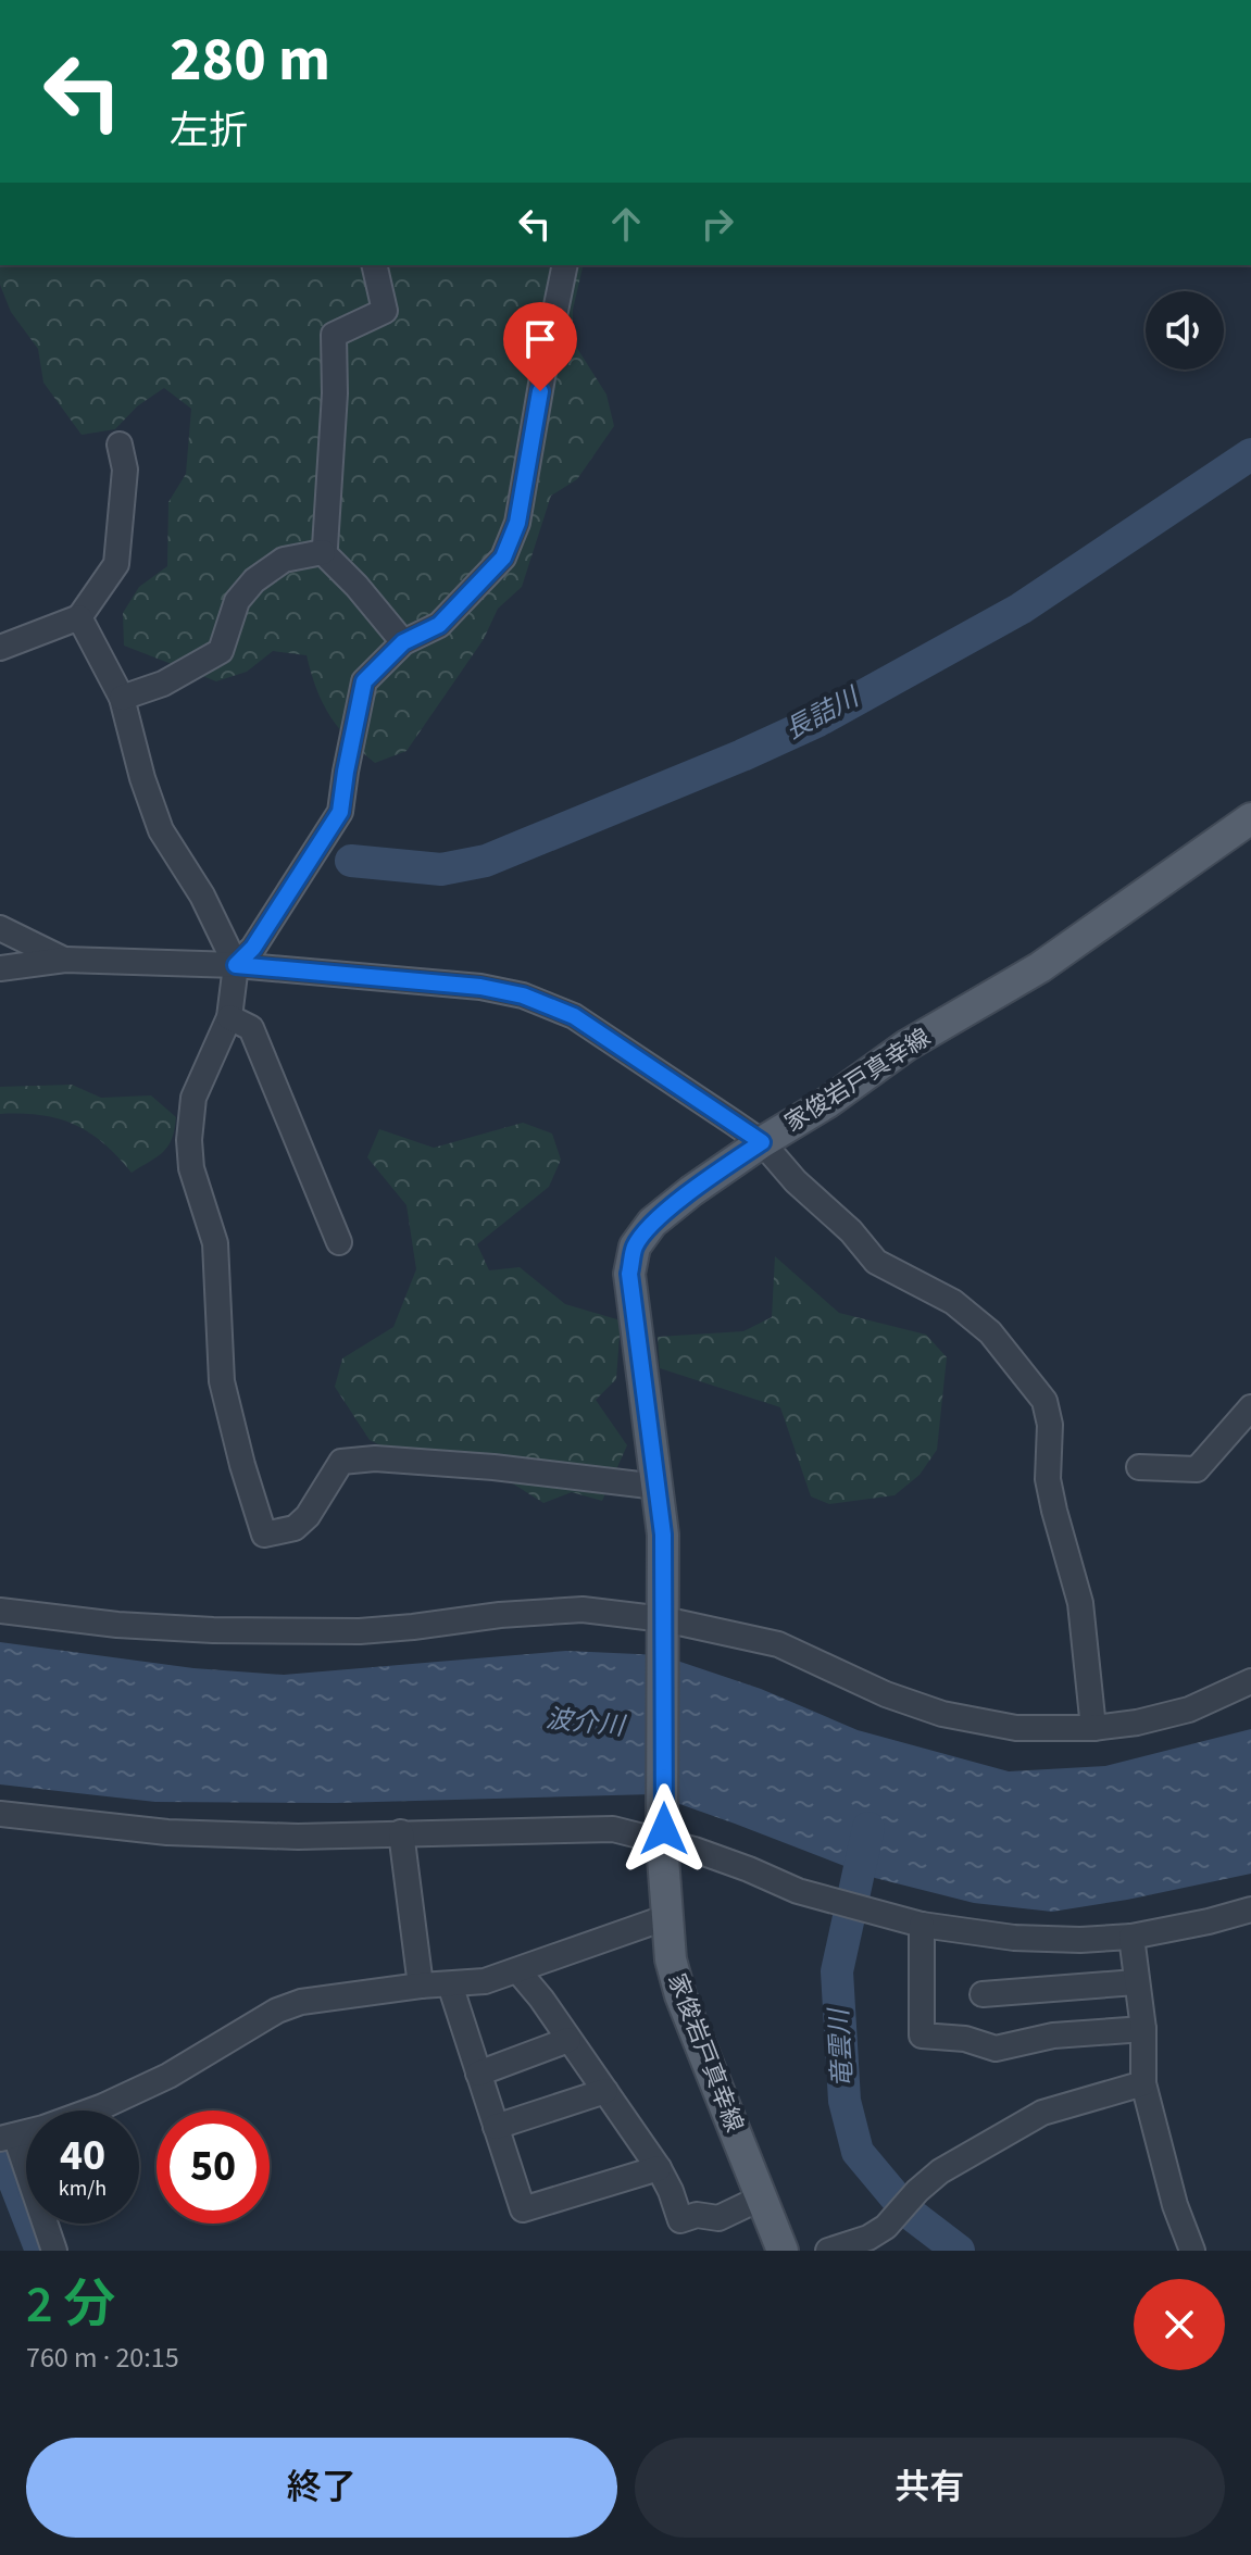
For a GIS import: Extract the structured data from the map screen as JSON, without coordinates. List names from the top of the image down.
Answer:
{
  "streets": {
    "main road": ["家俊岩戸真幸線"]
  },
  "water": ["長詰川", "波介川", "竜雲川"],
  "page": {
    "turn": ["280 m", "左折"],
    "speed": "40 km/h",
    "limit": "50",
    "heading": ["2 分", "760 m · 20:15"],
    "buttons": ["終了", "共有"]
  }
}
